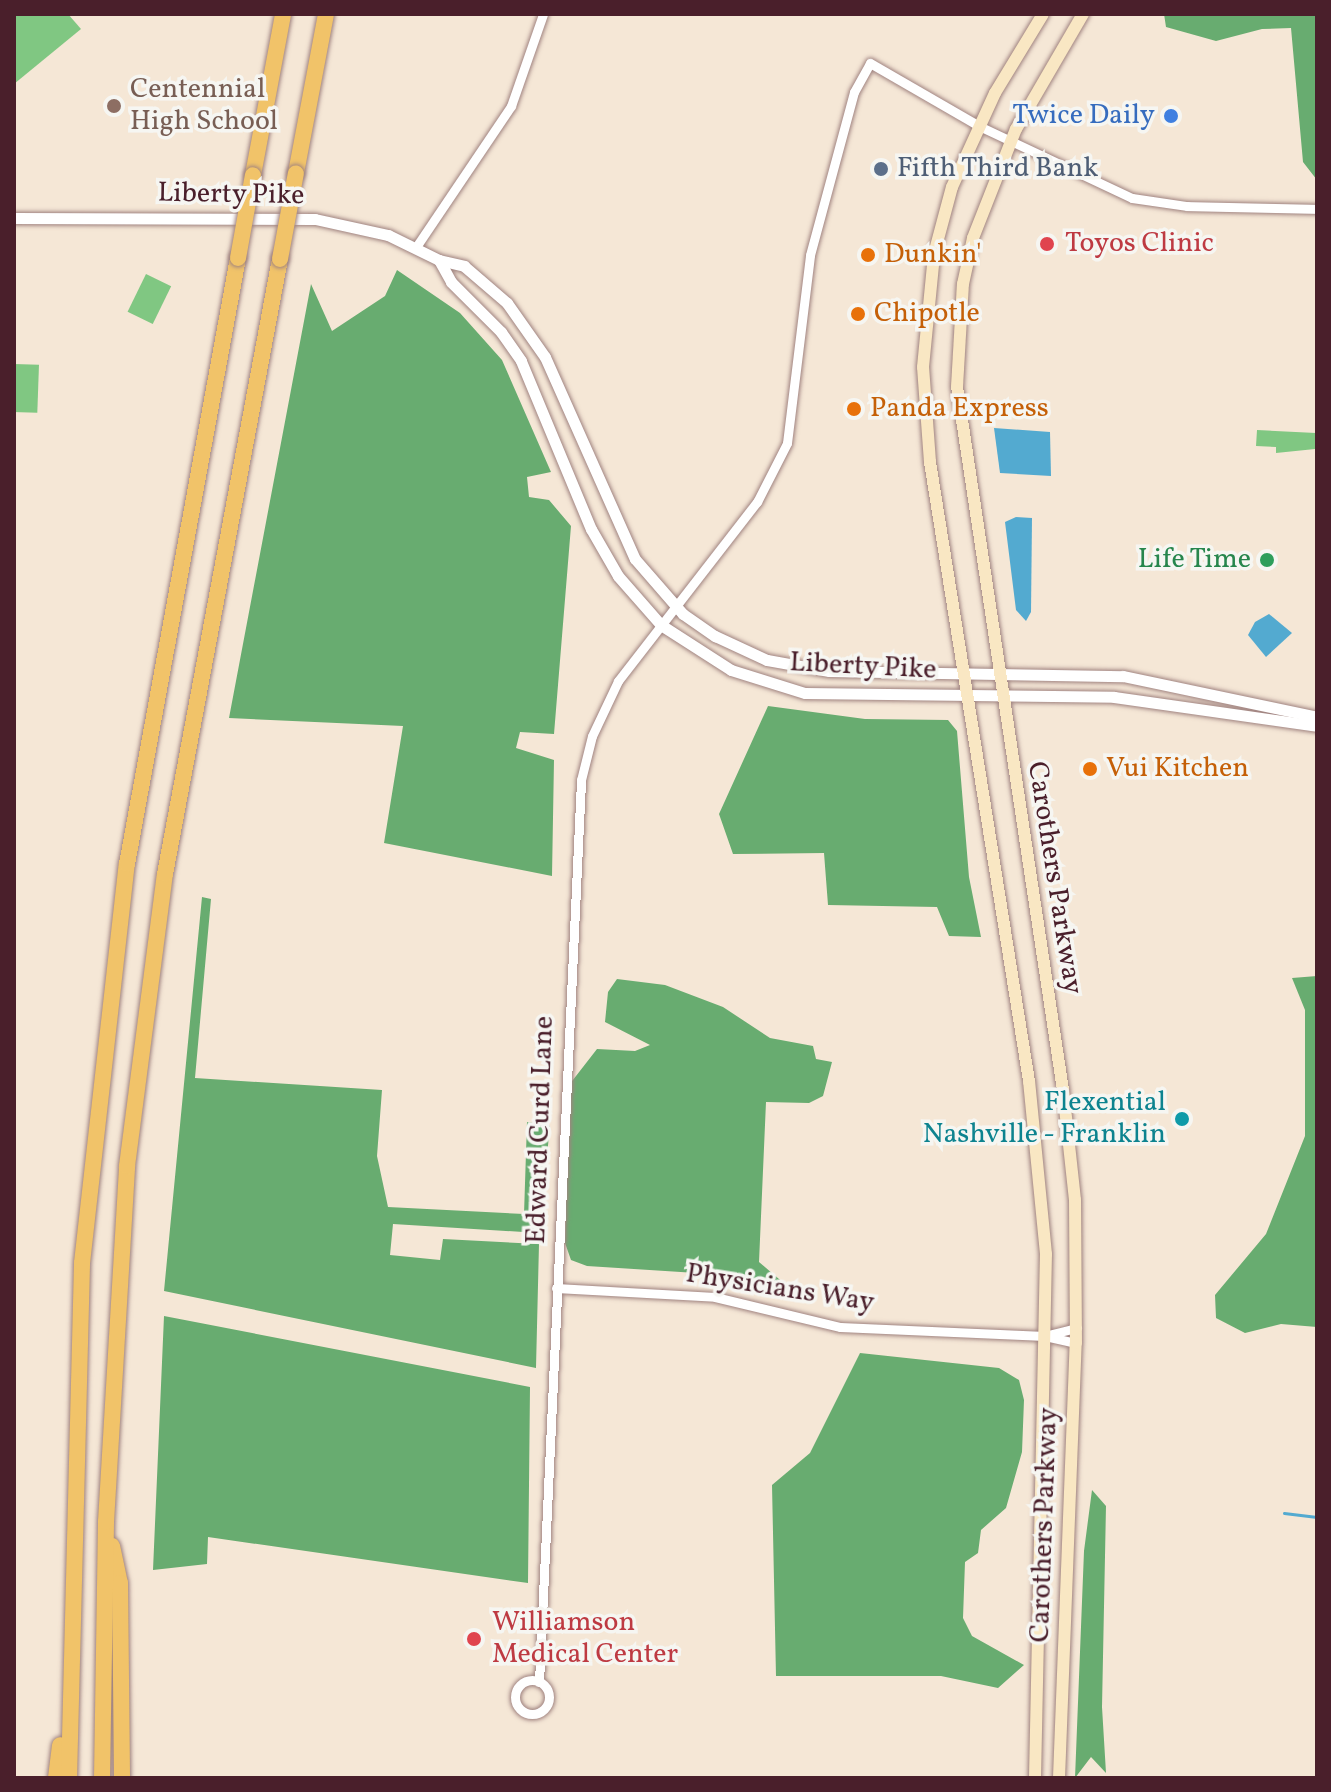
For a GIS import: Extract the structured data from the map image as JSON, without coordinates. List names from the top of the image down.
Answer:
{
  "streets": {
    "main road": ["Carothers Parkway"],
    "street": ["Liberty Pike", "Edward Curd Lane", "Physicians Way"]
  },
  "crossings": [
    ["Liberty Pike", "Carothers Parkway"],
    ["Liberty Pike", "Edward Curd Lane"],
    ["Carothers Parkway", "Edward Curd Lane"],
    ["Carothers Parkway", "Physicians Way"],
    ["Edward Curd Lane", "Physicians Way"]
  ],
  "places": [
    "Centennial High School",
    "Twice Daily",
    "Fifth Third Bank",
    "Toyos Clinic",
    "Dunkin'",
    "Chipotle",
    "Panda Express",
    "Life Time",
    "Vui Kitchen",
    "Flexential Nashville - Franklin",
    "Williamson Medical Center"
  ]
}
